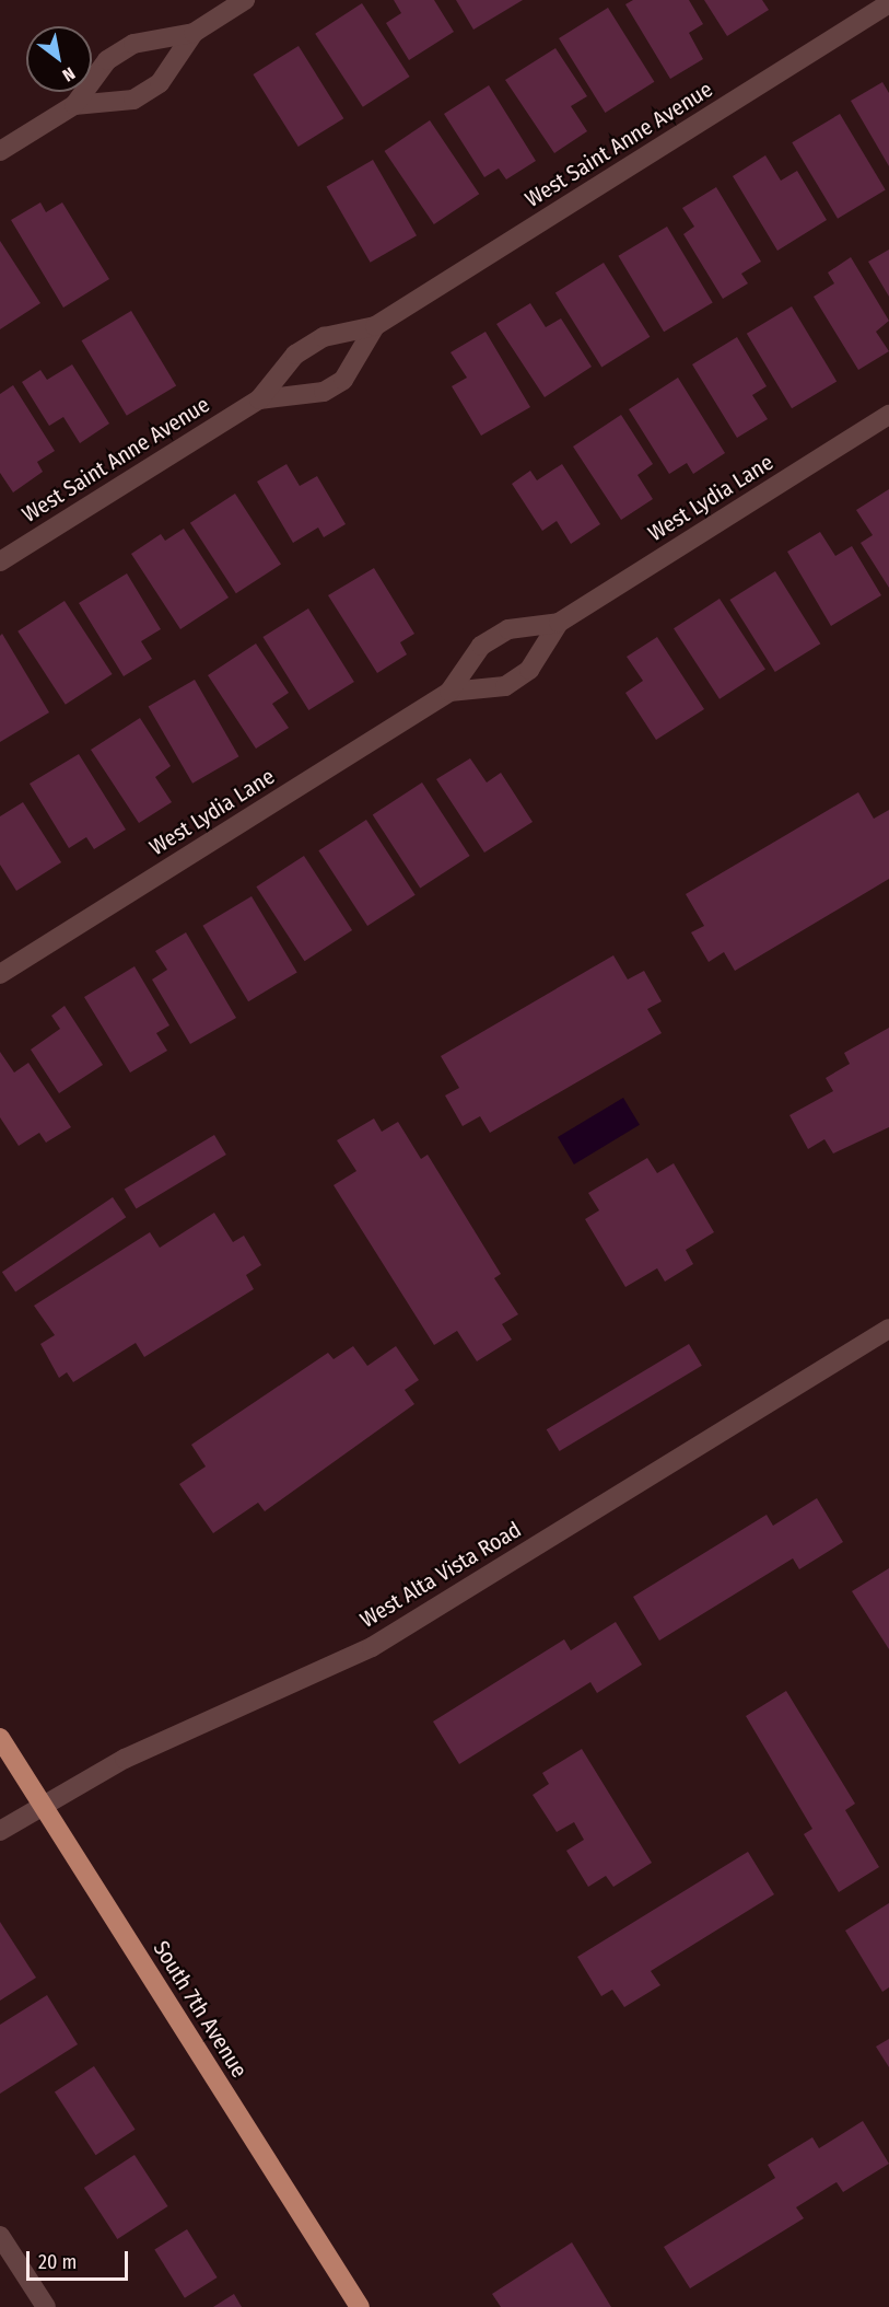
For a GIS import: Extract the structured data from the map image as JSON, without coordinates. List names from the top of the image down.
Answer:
{
  "streets": {
    "main road": ["South 7th Avenue"],
    "street": ["West Saint Anne Avenue", "West Lydia Lane", "West Alta Vista Road"]
  },
  "crossings": [
    ["West Alta Vista Road", "South 7th Avenue"]
  ],
  "scale_bar": "20 m",
  "north": "bottom right"
}
